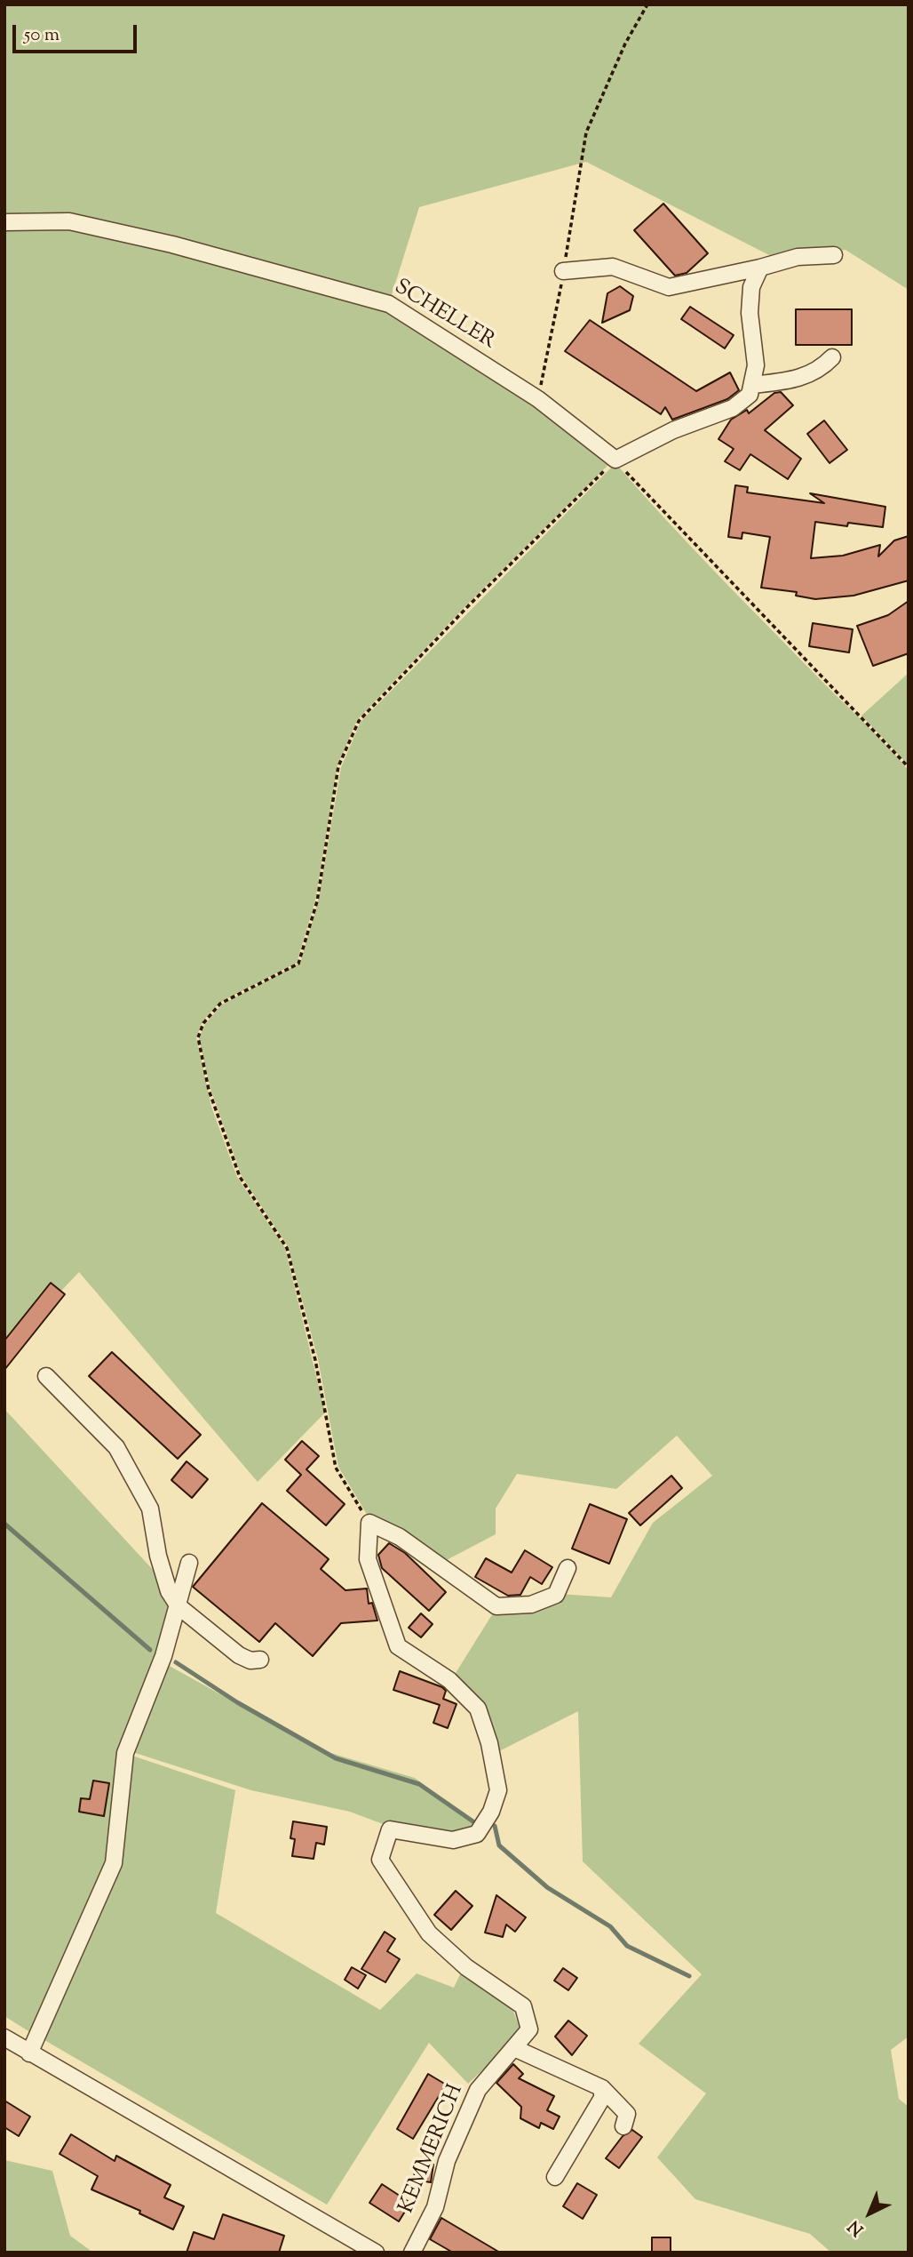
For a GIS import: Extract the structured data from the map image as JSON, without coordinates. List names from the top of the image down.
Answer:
{
  "streets": {
    "street": ["SCHELLER", "KEMMERICH"]
  },
  "scale_bar": "50 m",
  "north": "bottom left"
}
